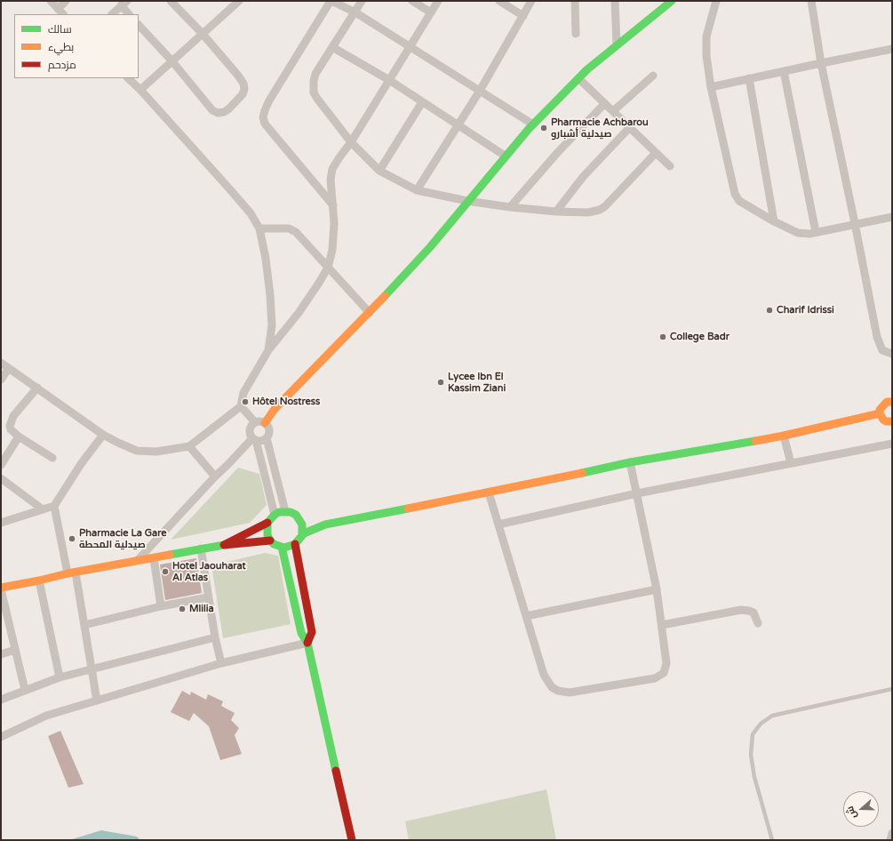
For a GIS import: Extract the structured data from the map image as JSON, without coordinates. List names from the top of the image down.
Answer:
{
  "places": [
    "Pharmacie Achbarou صيدلية أشبارو",
    "Charif Idrissi",
    "College Badr",
    "Lycee Ibn El Kassim Ziani",
    "Hôtel Nostress",
    "Pharmacie La Gare صيدلية المحطة",
    "Hotel Jaouharat Al Atlas",
    "Mlilia"
  ],
  "legend": ["سالك", "بطيء", "مزدحم"],
  "north": "left"
}
